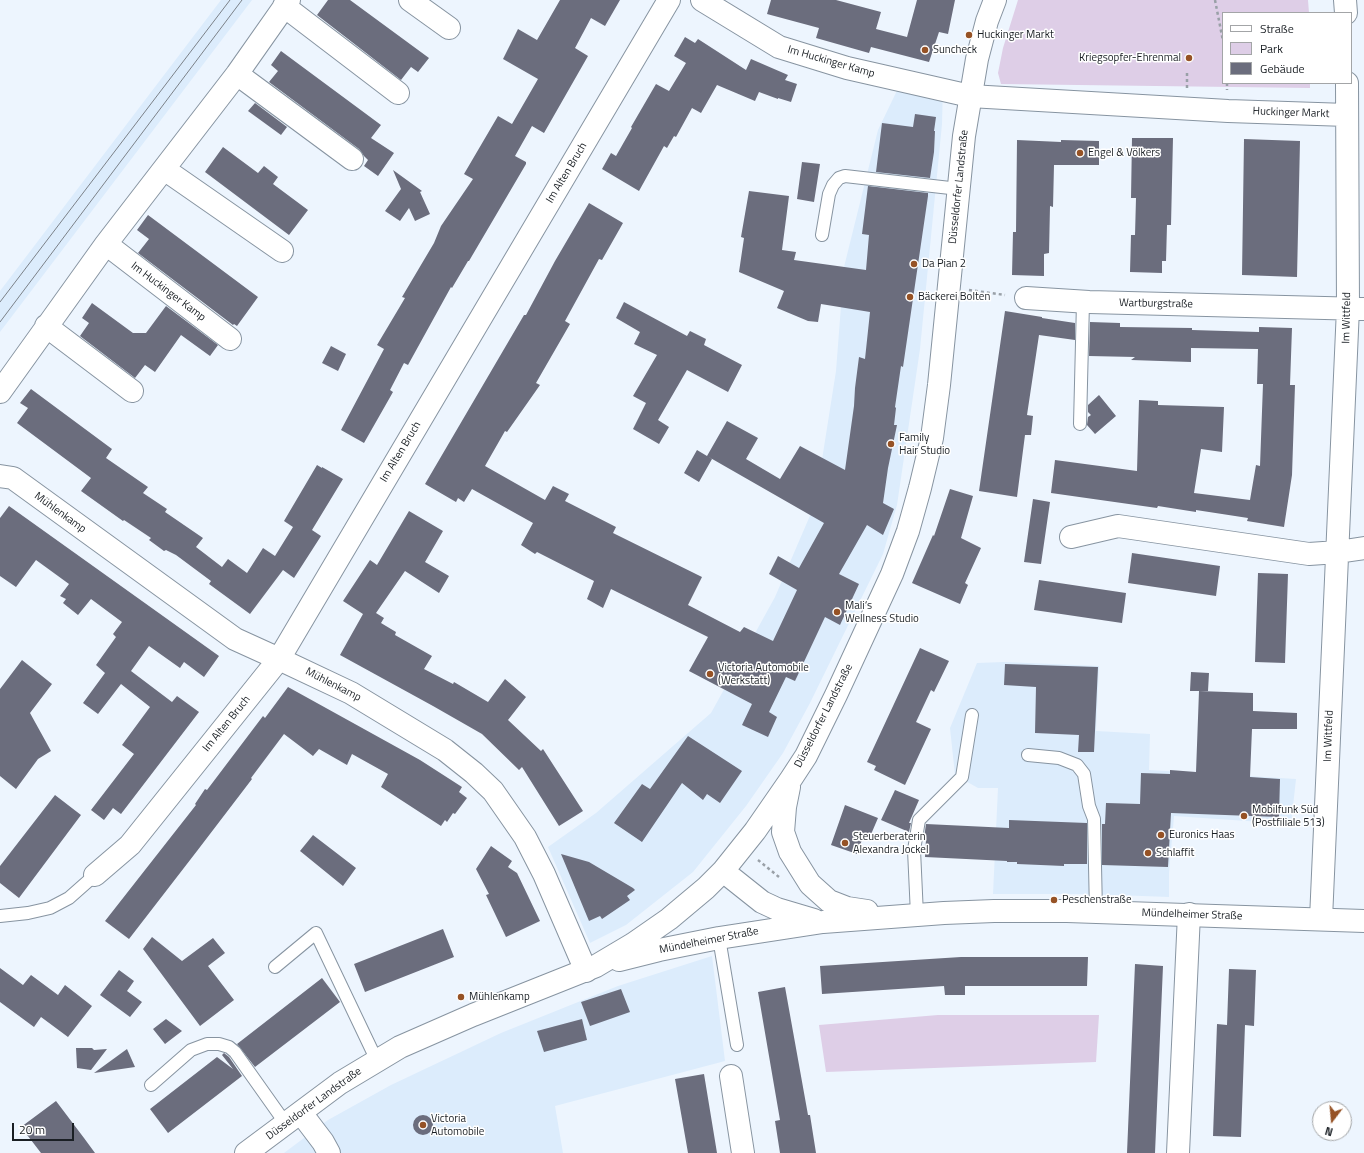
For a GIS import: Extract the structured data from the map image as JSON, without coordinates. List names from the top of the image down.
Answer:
{
  "streets": {
    "street": [
      "Im Huckinger Kamp",
      "Huckinger Markt",
      "Im Alten Bruch",
      "Düsseldorfer Landstraße",
      "Wartburgstraße",
      "Im Wittfeld",
      "Mühlenkamp",
      "Mündelheimer Straße"
    ]
  },
  "crossings": [
    ["Im Huckinger Kamp", "Huckinger Markt"],
    ["Im Huckinger Kamp", "Düsseldorfer Landstraße"],
    ["Huckinger Markt", "Düsseldorfer Landstraße"],
    ["Huckinger Markt", "Im Wittfeld"],
    ["Im Alten Bruch", "Mühlenkamp"],
    ["Düsseldorfer Landstraße", "Mühlenkamp"],
    ["Düsseldorfer Landstraße", "Mündelheimer Straße"],
    ["Wartburgstraße", "Im Wittfeld"],
    ["Im Wittfeld", "Mündelheimer Straße"],
    ["Mühlenkamp", "Mündelheimer Straße"]
  ],
  "places": [
    "Huckinger Markt",
    "Suncheck",
    "Kriegsopfer-Ehrenmal",
    "Engel & Völkers",
    "Da Pian 2",
    "Bäckerei Bolten",
    "Family Hair Studio",
    "Mali‘s Wellness Studio",
    "Victoria Automobile (Werkstatt)",
    "Mobilfunk Süd (Postfiliale 513)",
    "Euronics Haas",
    "Steuerberaterin Alexandra Jockel",
    "Schlaffit",
    "Peschenstraße",
    "Mühlenkamp",
    "Victoria Automobile"
  ],
  "legend": ["Straße", "Park", "Gebäude"],
  "scale_bar": "20 m",
  "north": "bottom"
}
